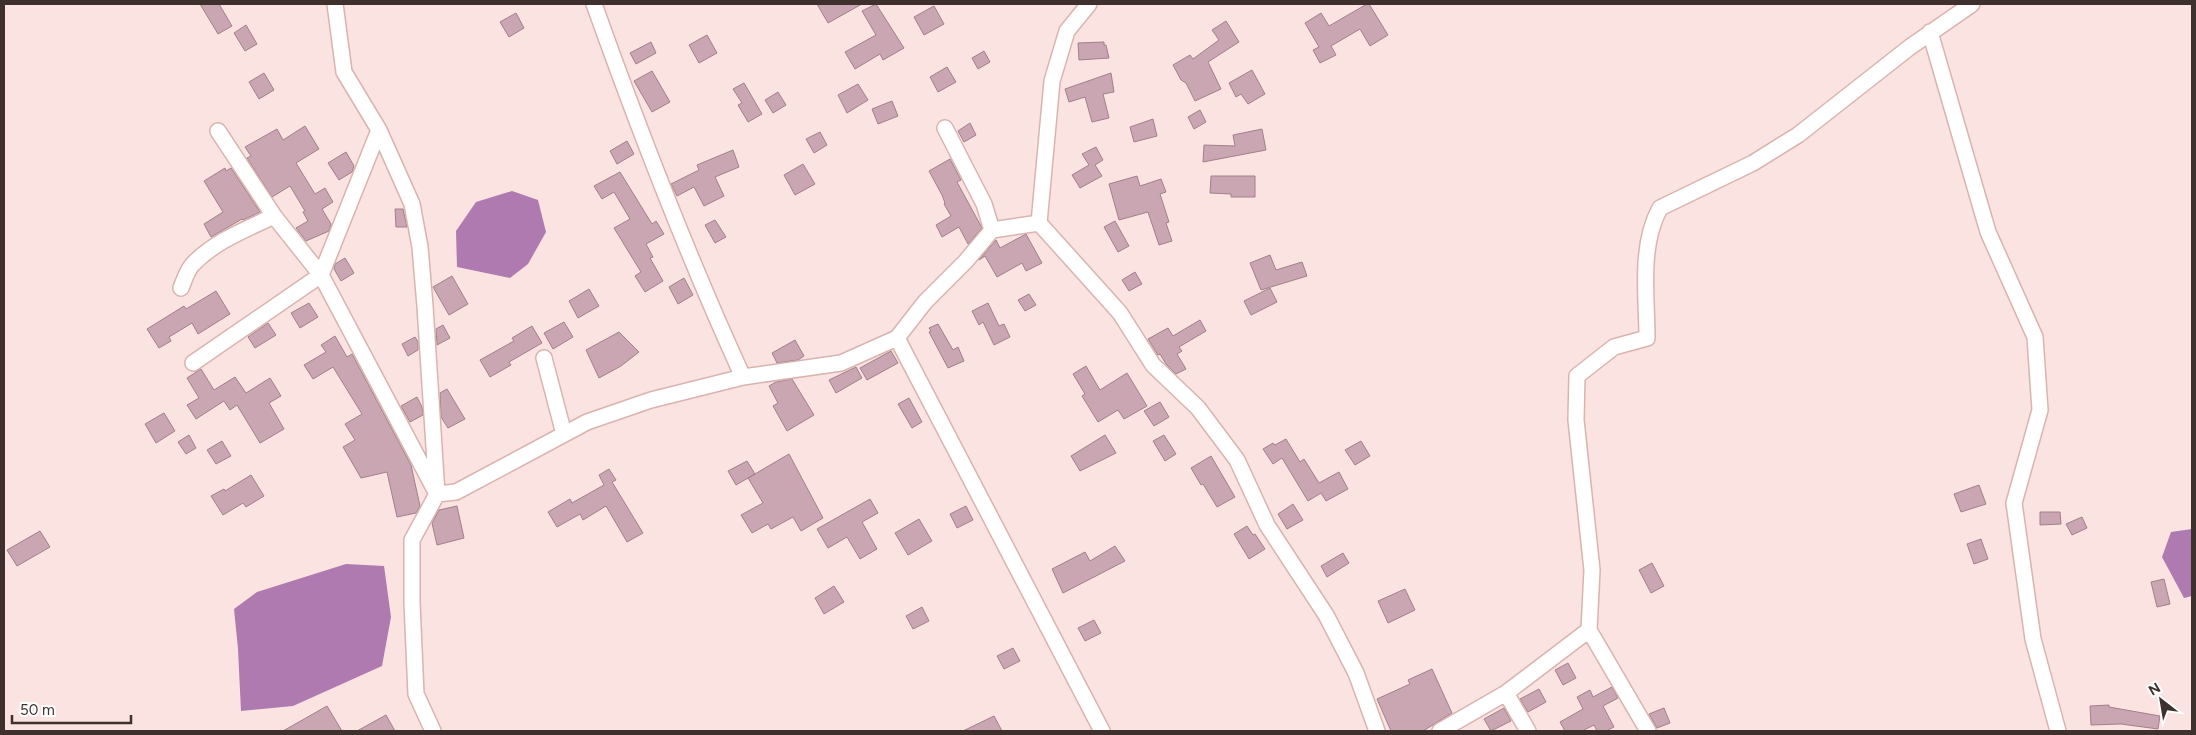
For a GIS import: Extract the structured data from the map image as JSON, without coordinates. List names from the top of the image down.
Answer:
{
  "scale_bar": "50 m",
  "north": "top left"
}
